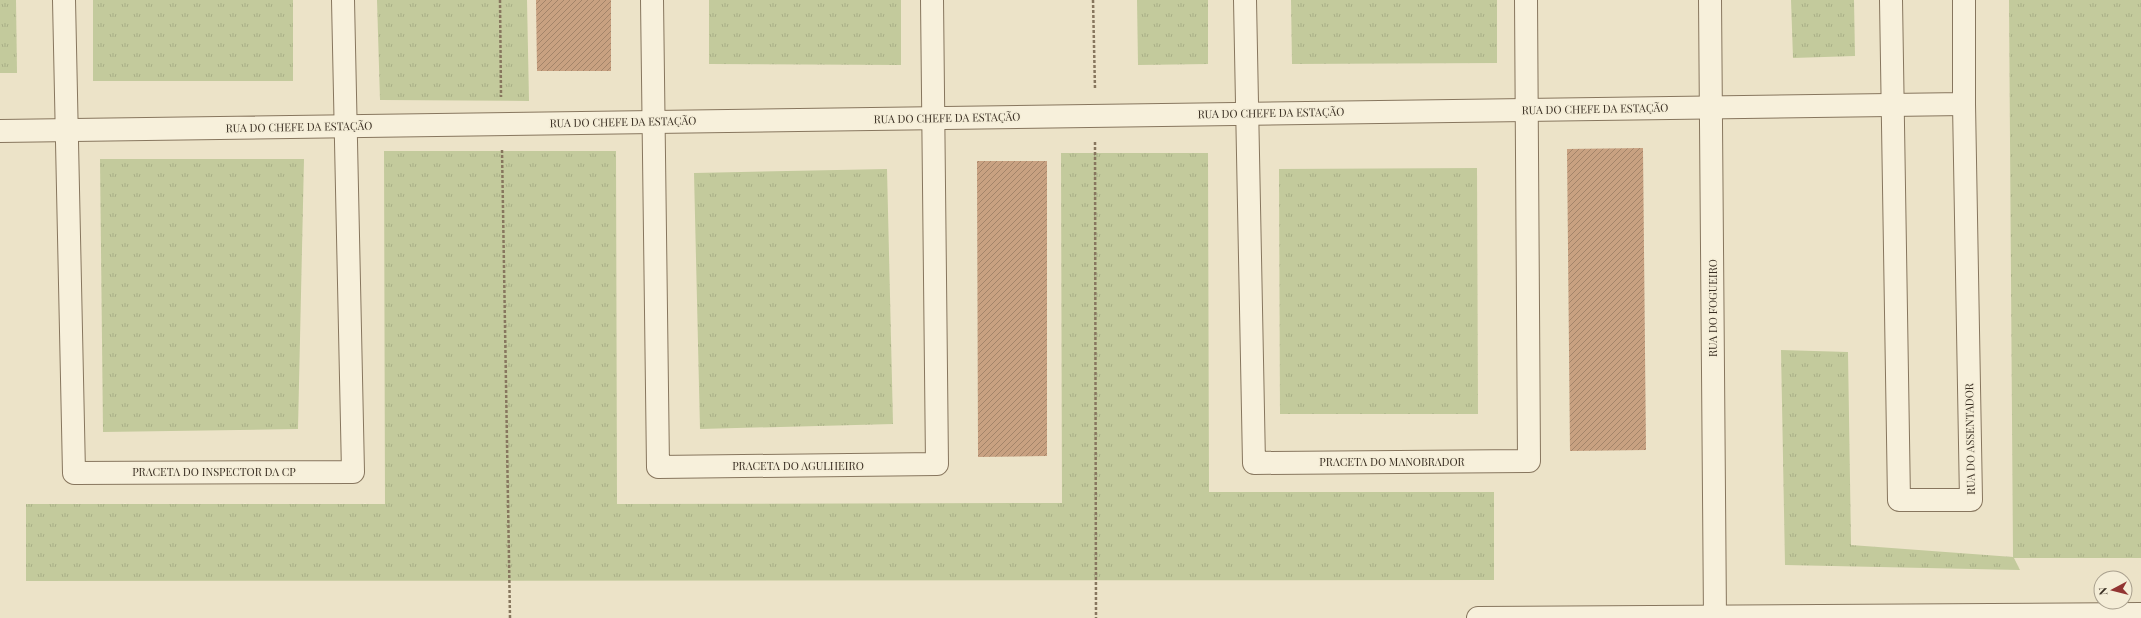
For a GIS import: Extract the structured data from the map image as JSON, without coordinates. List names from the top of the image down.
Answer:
{
  "streets": {
    "street": [
      "RUA DO CHEFE DA ESTAÇÃO",
      "RUA DO FOGUEIRO",
      "RUA DO ASSENTADOR",
      "PRACETA DO MANOBRADOR",
      "PRACETA DO AGULHEIRO",
      "PRACETA DO INSPECTOR DA CP"
    ]
  },
  "crossings": [
    ["RUA DO CHEFE DA ESTAÇÃO", "RUA DO FOGUEIRO"],
    ["RUA DO CHEFE DA ESTAÇÃO", "RUA DO ASSENTADOR"],
    ["RUA DO CHEFE DA ESTAÇÃO", "PRACETA DO MANOBRADOR"],
    ["RUA DO CHEFE DA ESTAÇÃO", "PRACETA DO AGULHEIRO"],
    ["RUA DO CHEFE DA ESTAÇÃO", "PRACETA DO INSPECTOR DA CP"]
  ],
  "north": "left"
}
